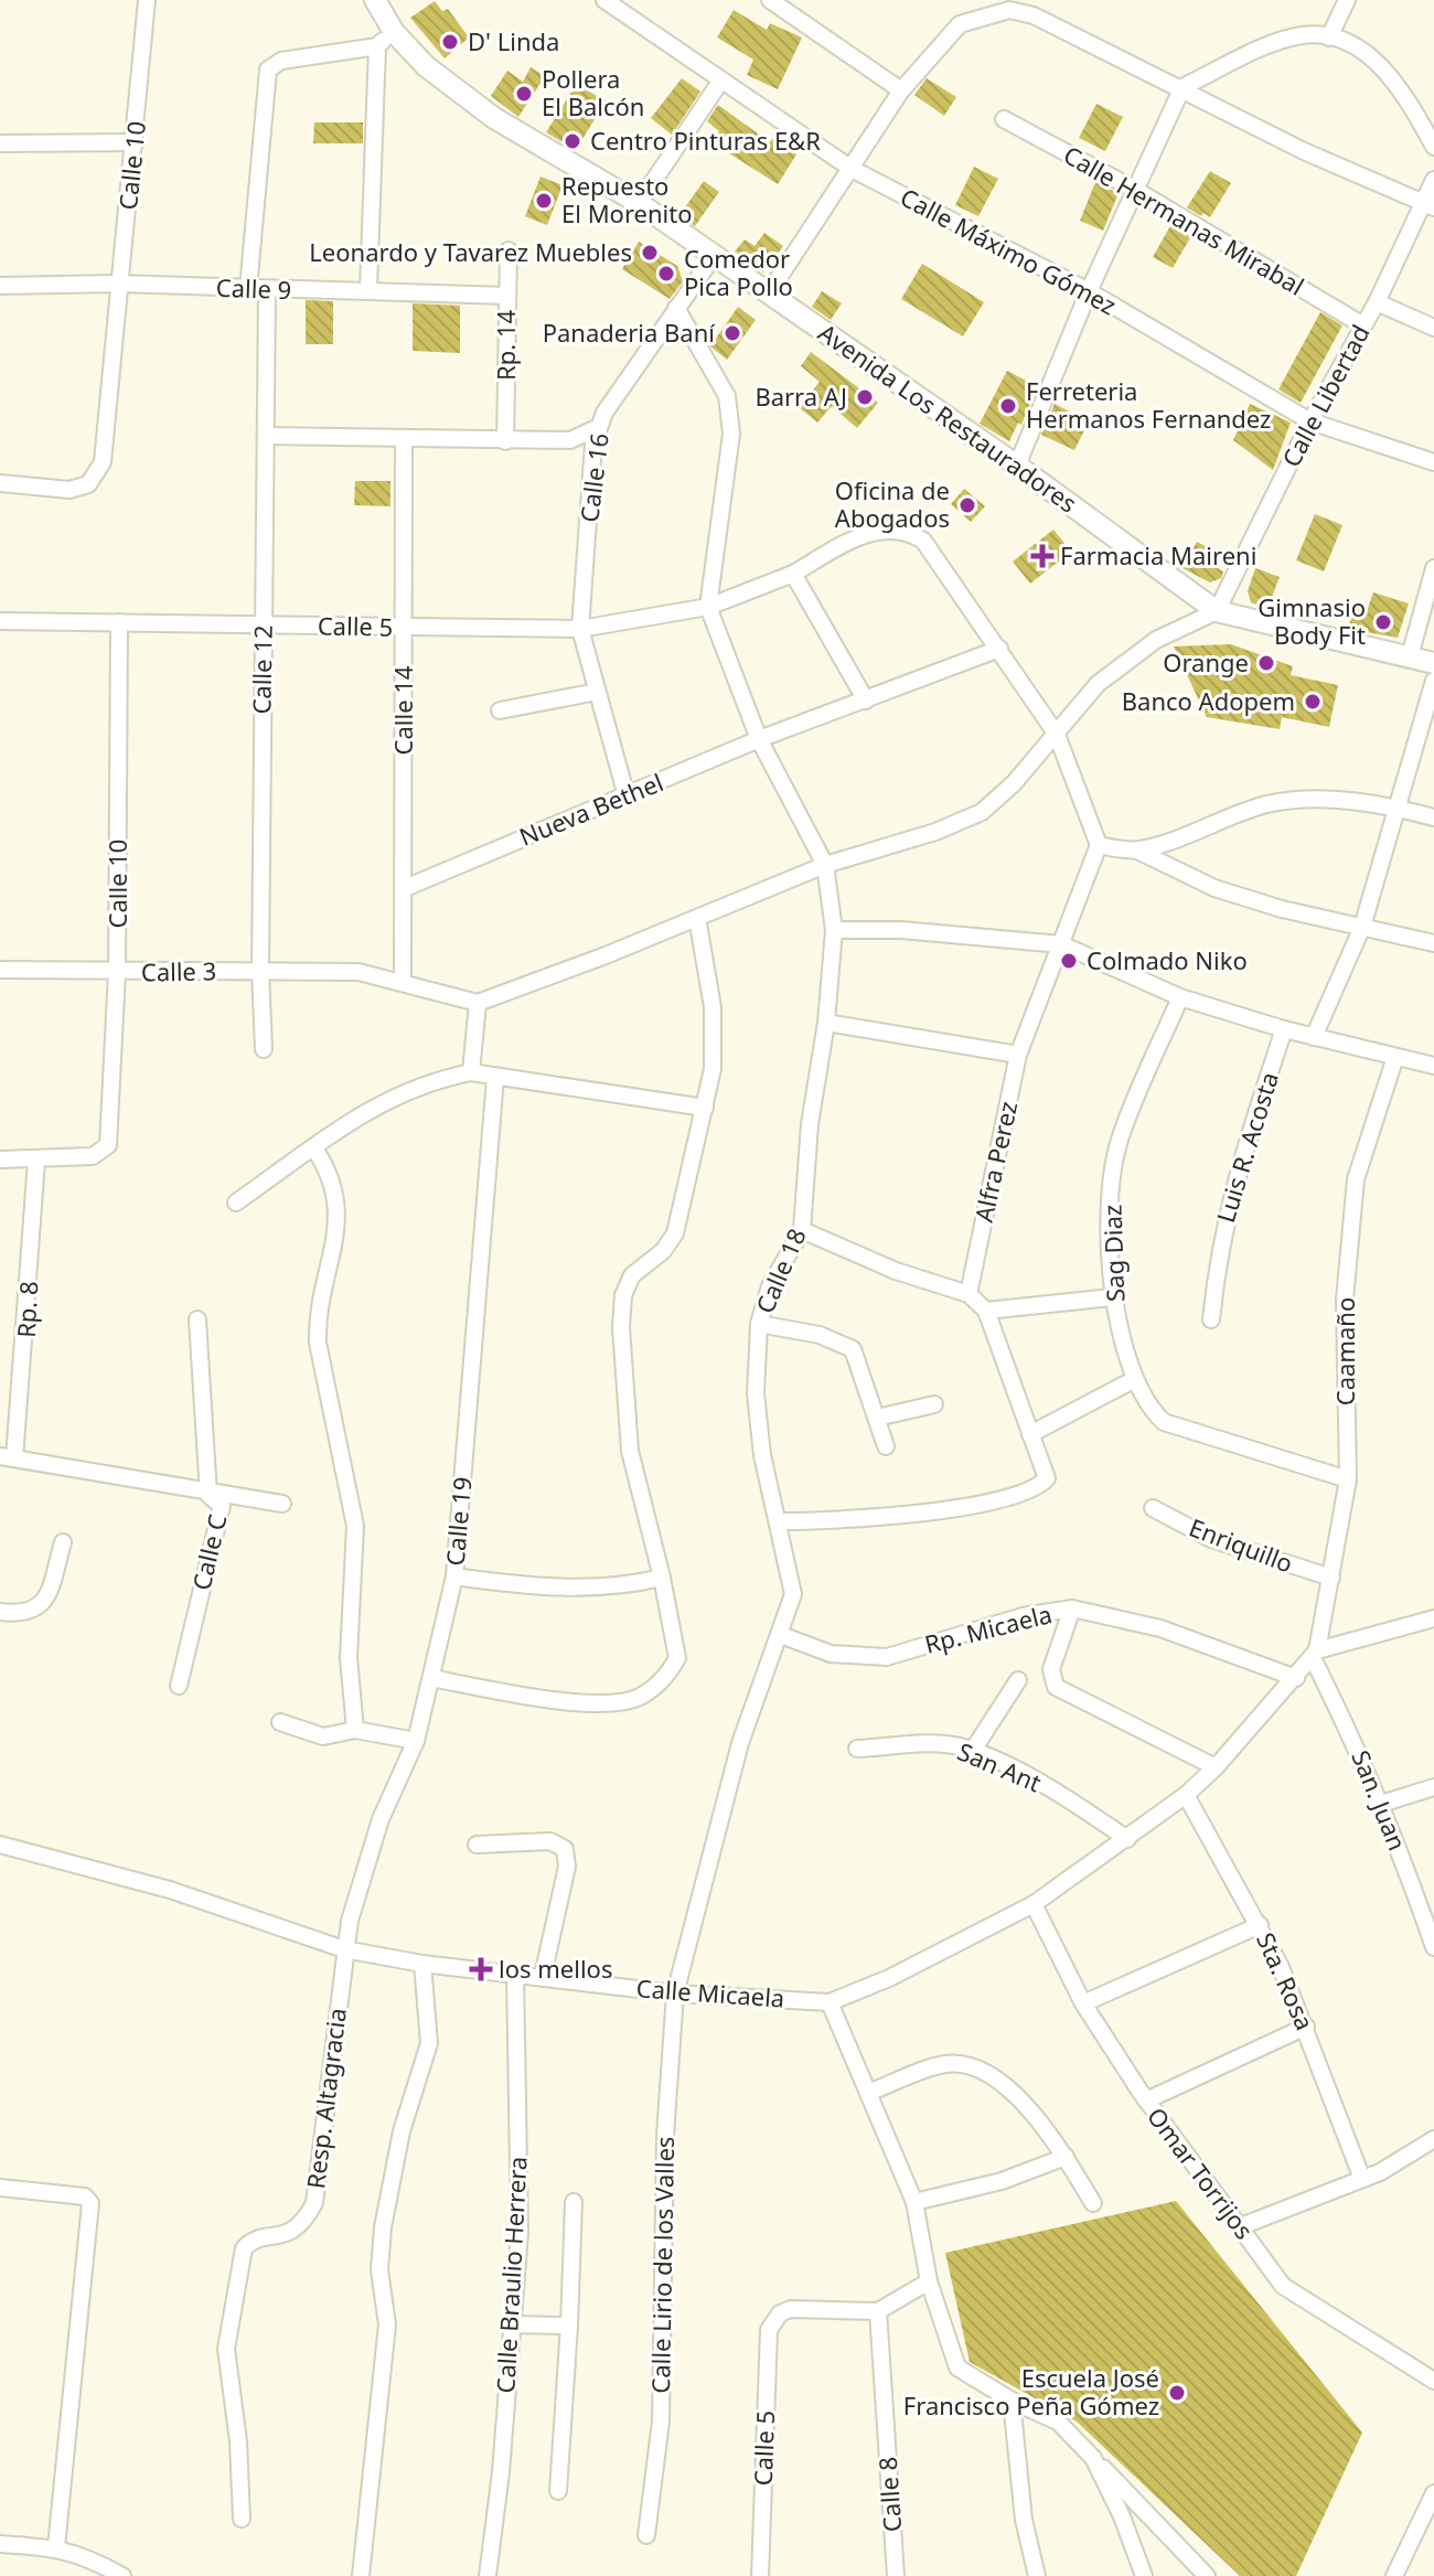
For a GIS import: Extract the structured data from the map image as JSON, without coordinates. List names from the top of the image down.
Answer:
{
  "streets": {
    "street": [
      "Calle 10",
      "Calle Hermanas Mirabal",
      "Calle Máximo Gómez",
      "Calle 9",
      "Rp. 14",
      "Calle Libertad",
      "Avenida Los Restauradores",
      "Calle 16",
      "Calle 5",
      "Calle 12",
      "Calle 14",
      "Nueva Bethel",
      "Calle 3",
      "Luis R. Acosta",
      "Alfra Perez",
      "Sag Diaz",
      "Calle 18",
      "Rp. 8",
      "Caamaño",
      "Calle 19",
      "Enriquillo",
      "Calle C",
      "Rp. Micaela",
      "San Ant",
      "San. Juan",
      "Sta. Rosa",
      "Calle Micaela",
      "Resp. Altagracia",
      "Omar Torrijos",
      "Calle Lirio de los Valles",
      "Calle Braulio Herrera",
      "Calle 8"
    ]
  },
  "crossings": [
    ["Calle 10", "Calle 9"],
    ["Calle 10", "Calle 5"],
    ["Calle 10", "Calle 3"],
    ["Calle 10", "Rp. 8"],
    ["Calle Hermanas Mirabal", "Calle Libertad"],
    ["Calle Máximo Gómez", "Calle Libertad"],
    ["Calle 9", "Rp. 14"],
    ["Calle 9", "Calle 12"],
    ["Calle Libertad", "Avenida Los Restauradores"],
    ["Avenida Los Restauradores", "Calle 16"],
    ["Calle 16", "Calle 5"],
    ["Calle 16", "Nueva Bethel"],
    ["Calle 5", "Calle 12"],
    ["Calle 5", "Calle 14"],
    ["Calle 5", "Nueva Bethel"],
    ["Calle 5", "Alfra Perez"],
    ["Calle 5", "Calle 18"],
    ["Calle 5", "Calle 8"],
    ["Calle 12", "Calle 3"],
    ["Calle 14", "Nueva Bethel"],
    ["Calle 14", "Calle 3"],
    ["Nueva Bethel", "Calle 18"],
    ["Sag Diaz", "Caamaño"],
    ["Calle 18", "Rp. Micaela"],
    ["Calle 18", "Calle Micaela"],
    ["Calle 18", "Calle Lirio de los Valles"],
    ["Caamaño", "Enriquillo"],
    ["Caamaño", "San. Juan"],
    ["Caamaño", "Calle Micaela"],
    ["Calle 19", "Calle Micaela"],
    ["Calle 19", "Resp. Altagracia"],
    ["Rp. Micaela", "Calle Micaela"],
    ["San Ant", "Calle Micaela"],
    ["San. Juan", "Calle Micaela"],
    ["Sta. Rosa", "Calle Micaela"],
    ["Calle Micaela", "Resp. Altagracia"],
    ["Calle Micaela", "Omar Torrijos"],
    ["Calle Micaela", "Calle Lirio de los Valles"],
    ["Calle Micaela", "Calle Braulio Herrera"]
  ],
  "places": {
    "other": [
      "D' Linda",
      "Pollera El Balcón",
      "Centro Pinturas E&R",
      "Repuesto El Morenito",
      "Leonardo y Tavarez Muebles",
      "Comedor Pica Pollo",
      "Panaderia Baní",
      "Barra AJ",
      "Ferreteria Hermanos Fernandez",
      "Oficina de Abogados",
      "Gimnasio Body Fit",
      "Orange",
      "Banco Adopem",
      "Colmado Niko",
      "Escuela José Francisco Peña Gómez"
    ],
    "health": ["Farmacia Maireni", "los mellos"]
  }
}
